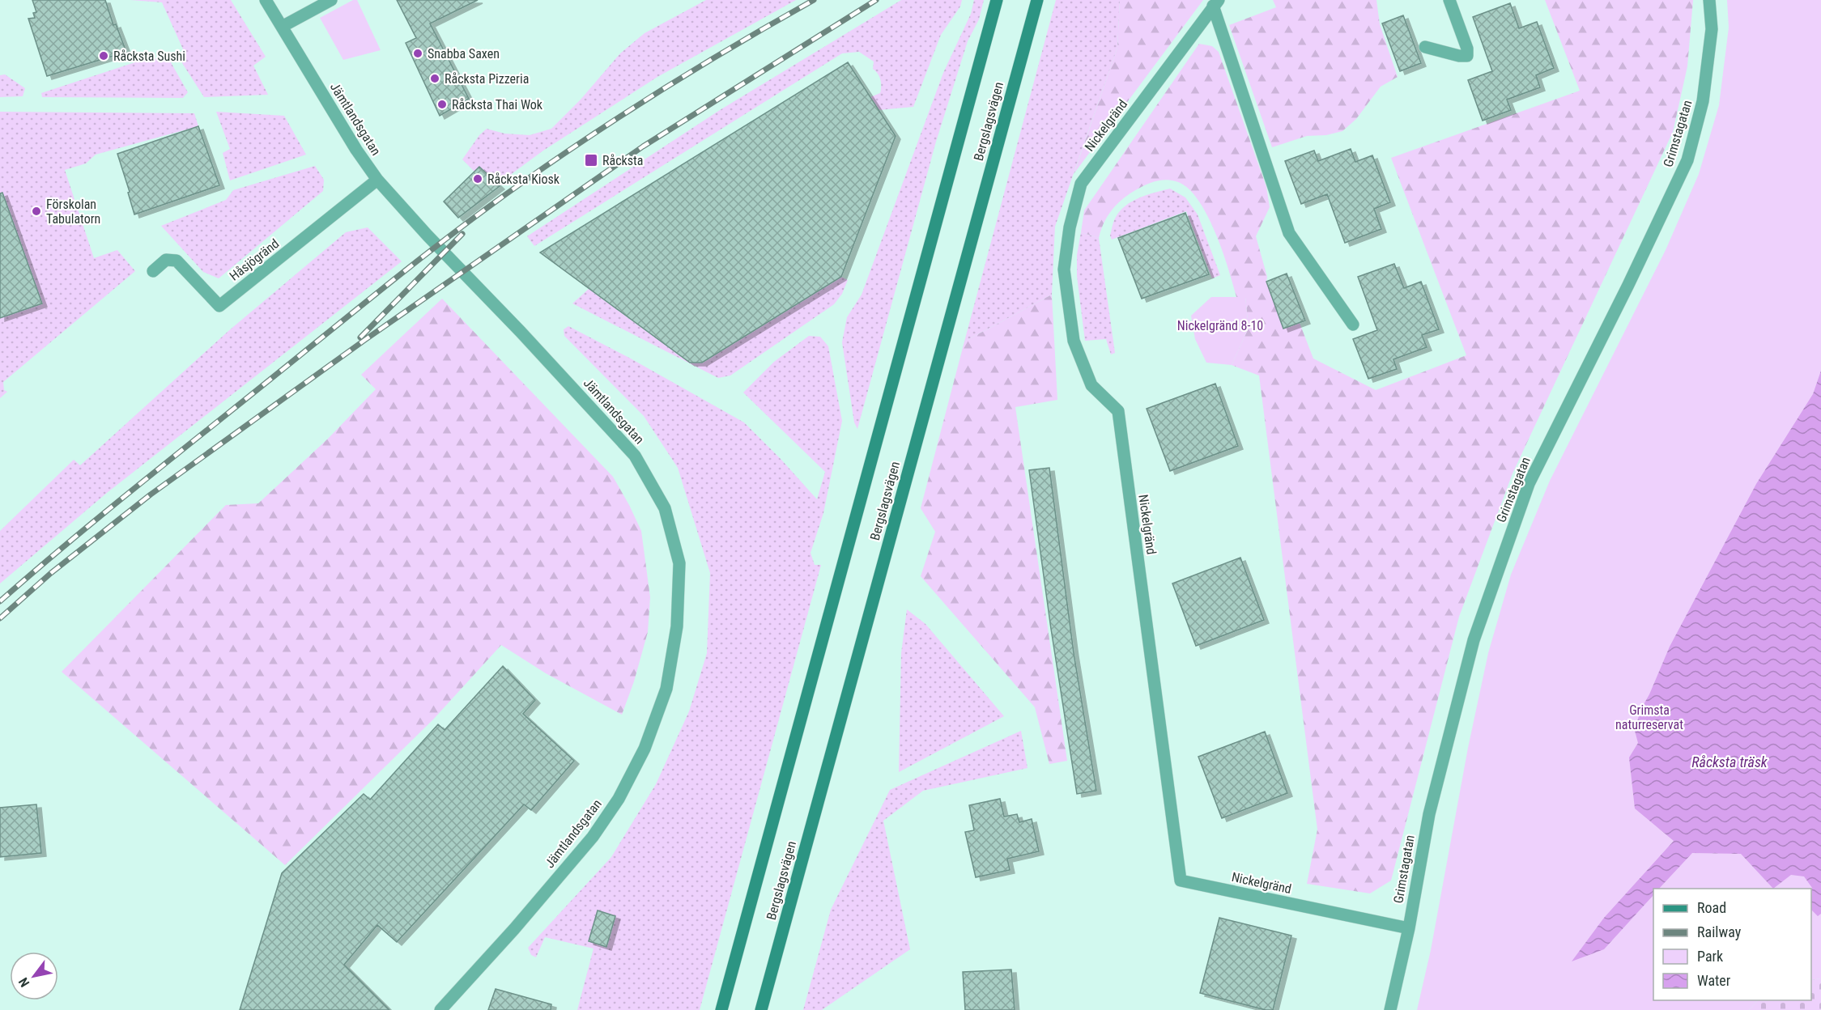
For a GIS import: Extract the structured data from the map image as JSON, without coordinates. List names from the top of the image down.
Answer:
{
  "streets": {
    "main road": ["Bergslagsvägen"],
    "street": [
      "Jämtlandsgatan",
      "Nickelgränd",
      "Grimstagatan",
      "Håsjögränd"
    ]
  },
  "crossings": [
    ["Jämtlandsgatan", "Håsjögränd"],
    ["Nickelgränd", "Grimstagatan"]
  ],
  "water": ["Råcksta träsk"],
  "parks": ["Nickelgränd 8-10", "Grimsta naturreservat"],
  "places": {
    "other": [
      "Snabba Saxen",
      "Råcksta Sushi",
      "Råcksta Pizzeria",
      "Råcksta Thai Wok",
      "Råcksta Kiosk",
      "Förskolan Tabulatorn"
    ],
    "transit": ["Råcksta"]
  },
  "legend": [
    "Road",
    "Railway",
    "Park",
    "Water"
  ],
  "north": "bottom left"
}
